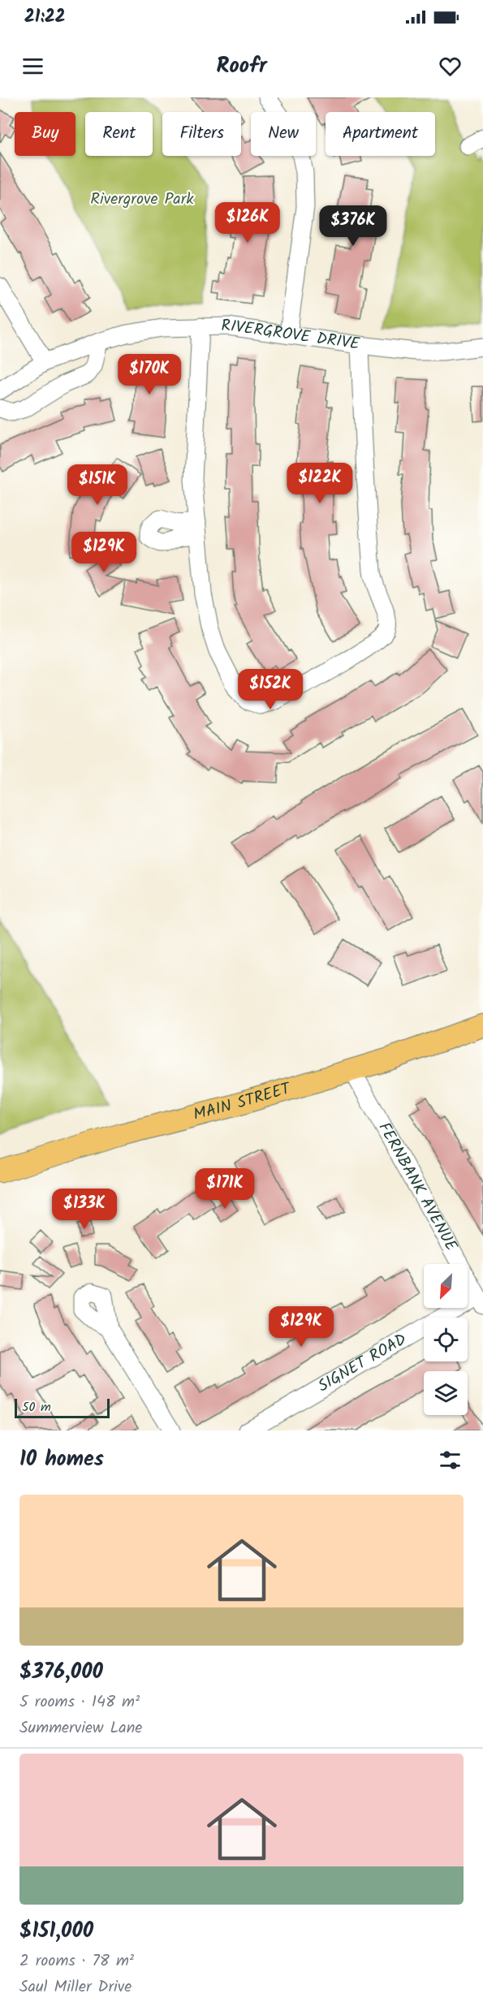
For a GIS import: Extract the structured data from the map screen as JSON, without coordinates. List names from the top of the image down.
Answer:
{
  "streets": {
    "main road": ["MAIN STREET"],
    "street": ["RIVERGROVE DRIVE", "FERNBANK AVENUE", "SIGNET ROAD"]
  },
  "crossings": [
    ["MAIN STREET", "FERNBANK AVENUE"],
    ["FERNBANK AVENUE", "SIGNET ROAD"]
  ],
  "parks": ["Rivergrove Park"],
  "scale_bar": "50 m",
  "north": "bottom left",
  "page": {
    "status": "21:22",
    "header": "Roofr",
    "chip": [
      "Buy",
      "Rent",
      "Filters",
      "New",
      "Apartment"
    ],
    "price": [
      "$126K",
      "$376K",
      "$170K",
      "$122K",
      "$151K",
      "$129K",
      "$152K",
      "$171K",
      "$133K",
      "$129K"
    ],
    "scale": "50 m",
    "heading": "10 homes",
    "list": [
      {
        "name": "$376,000",
        "note": "5 rooms · 148 m² · Summerview Lane"
      },
      {
        "name": "$151,000",
        "note": "2 rooms · 78 m² · Saul Miller Drive"
      }
    ]
  }
}
